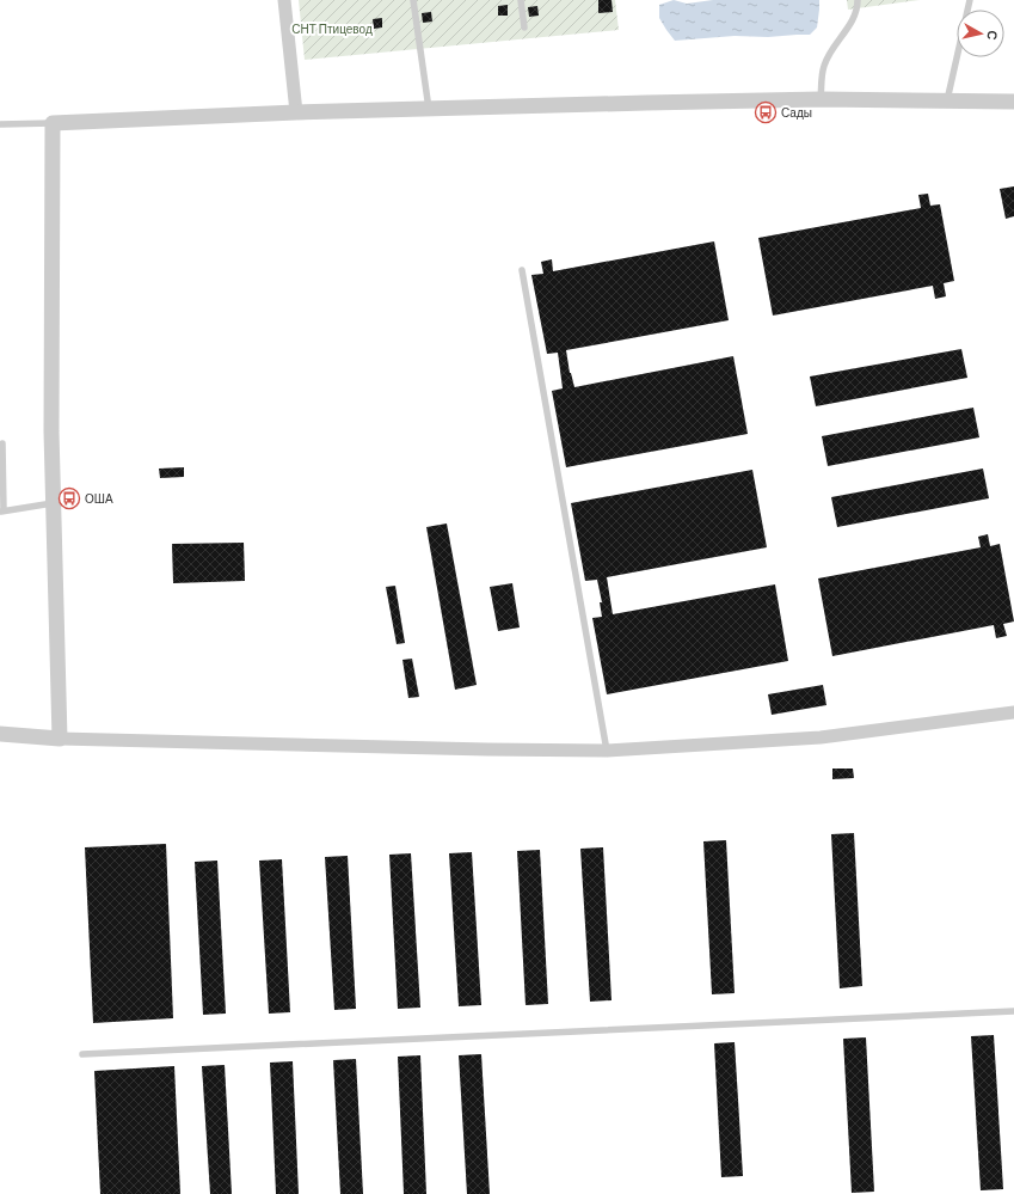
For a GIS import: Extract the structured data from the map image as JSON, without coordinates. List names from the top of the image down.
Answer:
{
  "parks": ["СНТ Птицевод"],
  "places": {
    "bus stop": ["Сады", "ОША"]
  },
  "north": "right"
}
